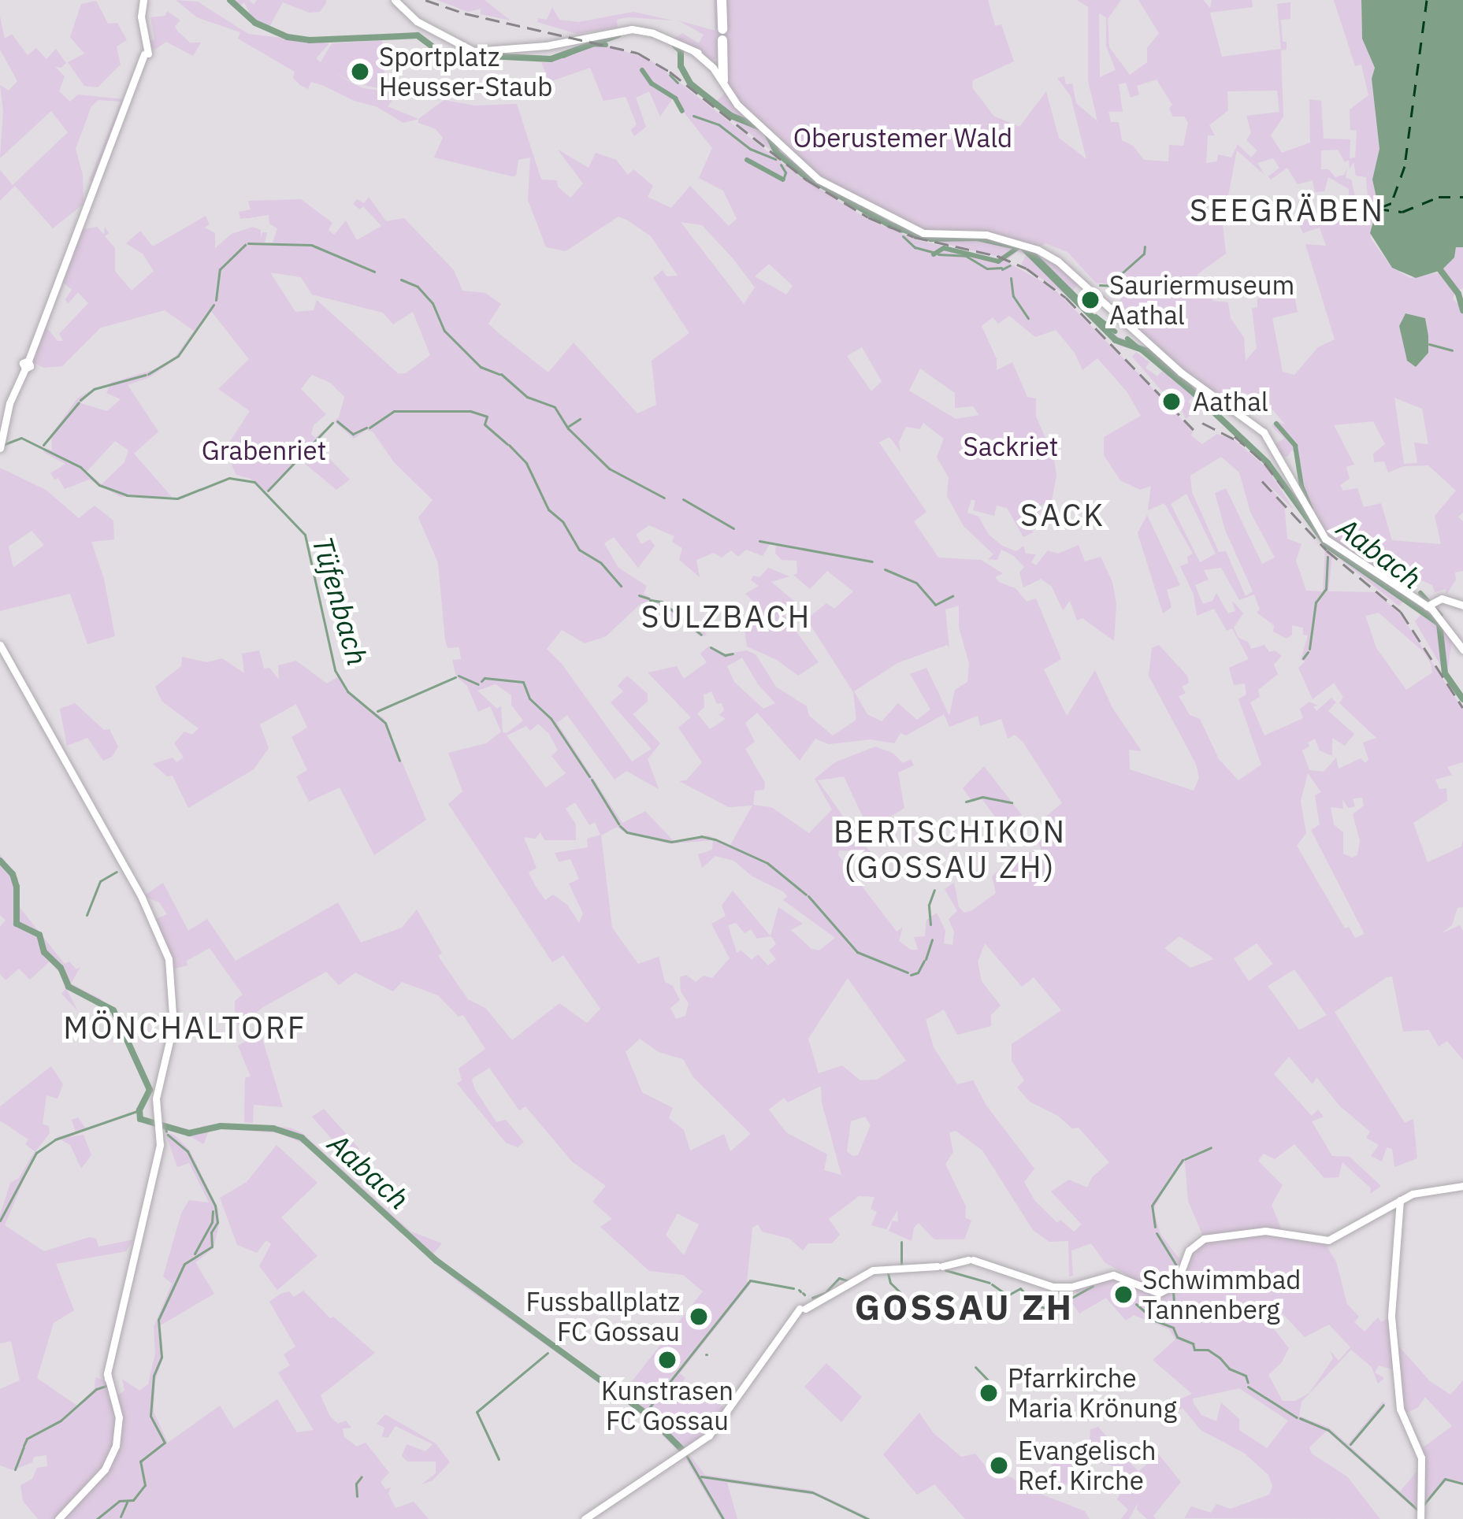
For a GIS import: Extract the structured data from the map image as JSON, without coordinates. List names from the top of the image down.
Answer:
{
  "districts": [
    "SEEGRÄBEN",
    "SACK",
    "SULZBACH",
    "BERTSCHIKON (GOSSAU ZH)",
    "MÖNCHALTORF",
    "GOSSAU ZH"
  ],
  "water": ["Aabach", "Tüfenbach"],
  "parks": ["Oberustemer Wald", "Sackriet", "Grabenriet"],
  "places": [
    "Sportplatz Heusser-Staub",
    "Sauriermuseum Aathal",
    "Aathal",
    "Schwimmbad Tannenberg",
    "Fussballplatz FC Gossau",
    "Kunstrasen FC Gossau",
    "Pfarrkirche Maria Krönung",
    "Evangelisch Ref. Kirche"
  ]
}
